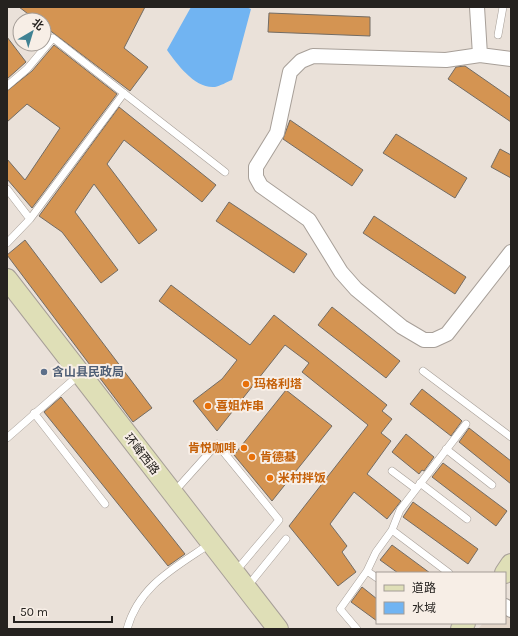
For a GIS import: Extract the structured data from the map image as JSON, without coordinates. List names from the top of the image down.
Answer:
{
  "streets": {
    "main road": ["环峰西路"]
  },
  "places": [
    "含山县民政局",
    "玛格利塔",
    "喜姐炸串",
    "肯悦咖啡",
    "肯德基",
    "米村拌饭"
  ],
  "legend": ["道路", "水域"],
  "scale_bar": "50 m",
  "north": "top right"
}
